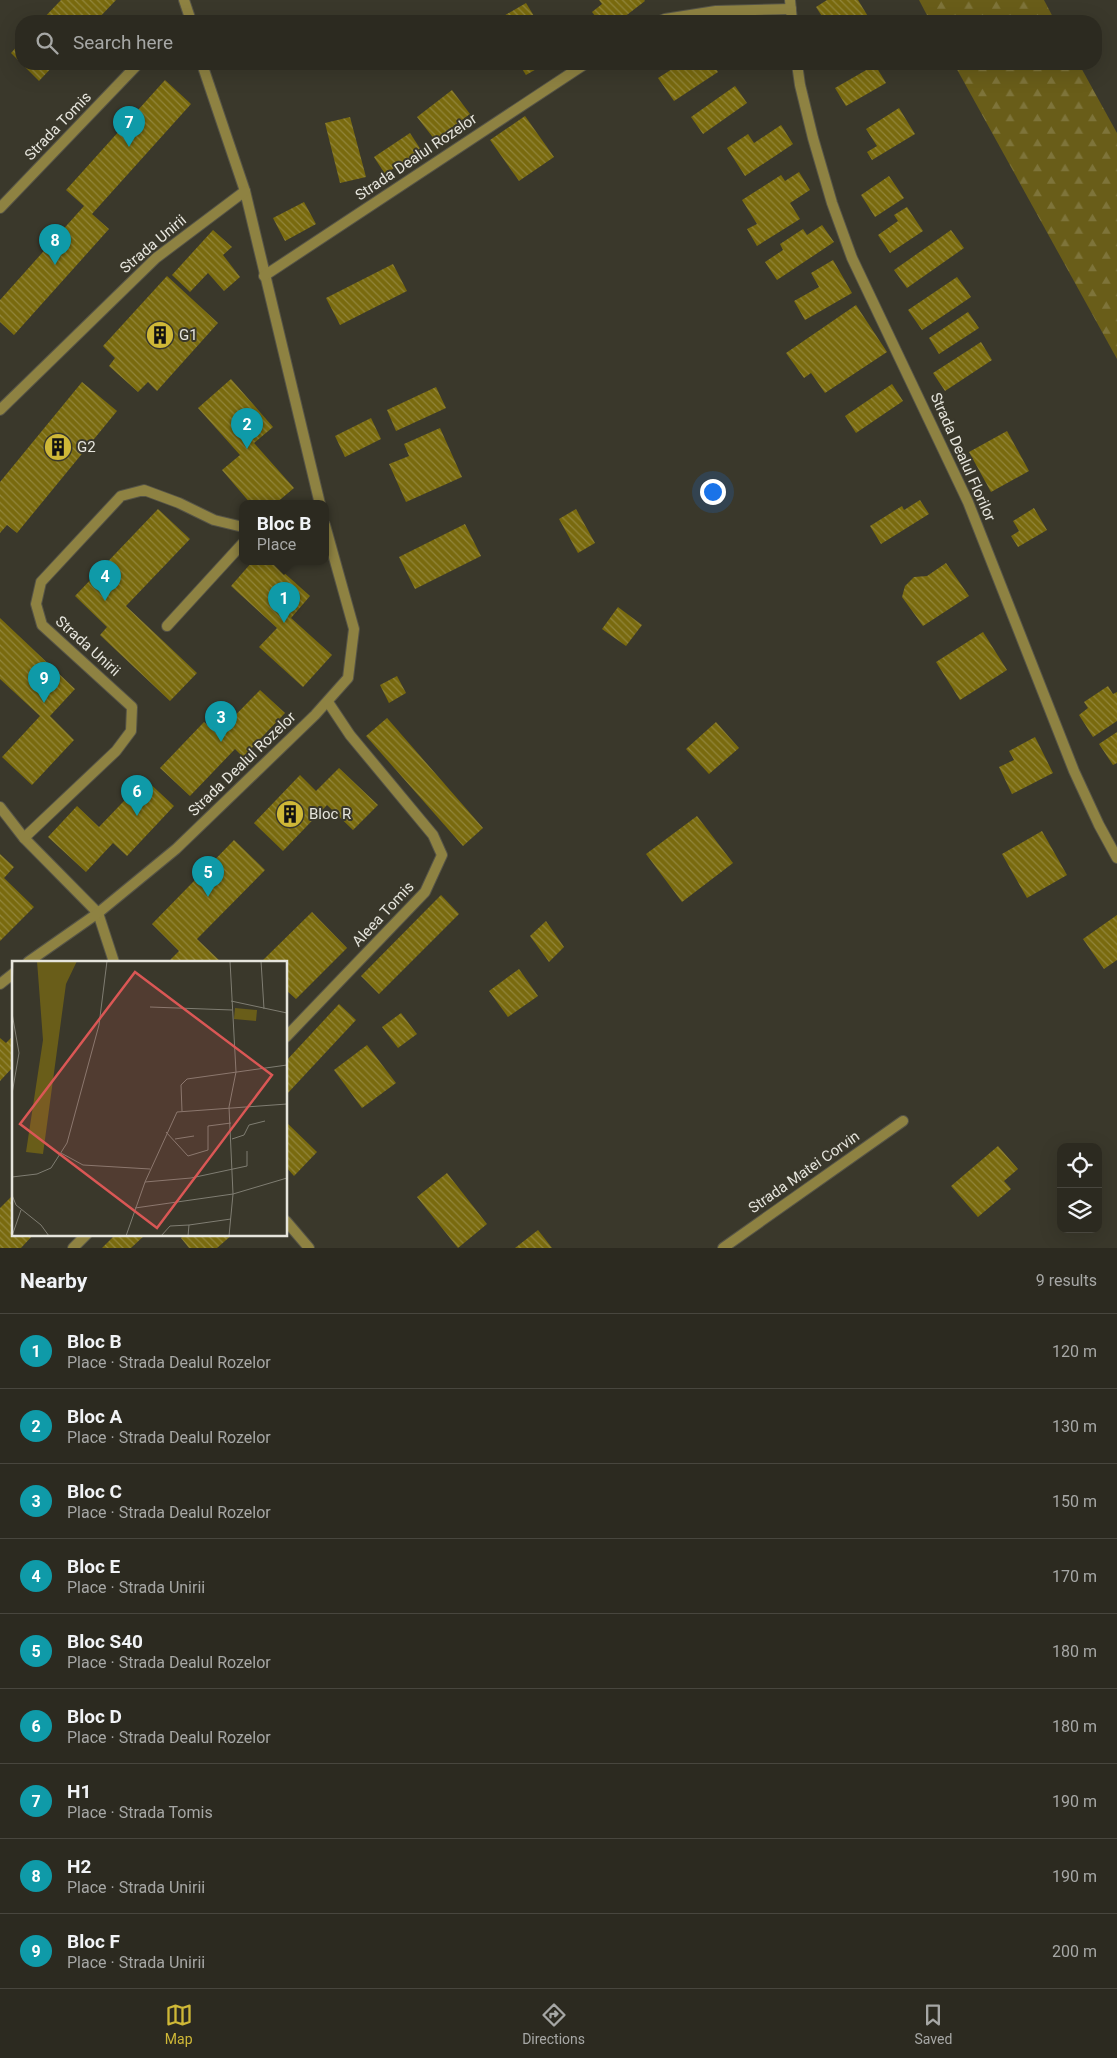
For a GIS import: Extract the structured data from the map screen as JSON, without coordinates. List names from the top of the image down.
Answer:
{
  "streets": {
    "street": [
      "Strada Tomis",
      "Strada Dealul Rozelor",
      "Strada Unirii",
      "Strada Dealul Florilor",
      "Aleea Tomis",
      "Strada Matei Corvin"
    ]
  },
  "crossings": [
    ["Strada Dealul Rozelor", "Aleea Tomis"]
  ],
  "places": {
    "building": ["G1", "G2", "Bloc R"]
  },
  "page": {
    "search": "Search here",
    "pins": [
      "7",
      "8",
      "2",
      "4",
      "1",
      "9",
      "3",
      "6",
      "5"
    ],
    "popup": ["Bloc B", "Place"],
    "heading": ["Nearby", "9 results"],
    "list": [
      {
        "mark": "1",
        "name": "Bloc B",
        "note": "Place · Strada Dealul Rozelor",
        "value": "120 m"
      },
      {
        "mark": "2",
        "name": "Bloc A",
        "note": "Place · Strada Dealul Rozelor",
        "value": "130 m"
      },
      {
        "mark": "3",
        "name": "Bloc C",
        "note": "Place · Strada Dealul Rozelor",
        "value": "150 m"
      },
      {
        "mark": "4",
        "name": "Bloc E",
        "note": "Place · Strada Unirii",
        "value": "170 m"
      },
      {
        "mark": "5",
        "name": "Bloc S40",
        "note": "Place · Strada Dealul Rozelor",
        "value": "180 m"
      },
      {
        "mark": "6",
        "name": "Bloc D",
        "note": "Place · Strada Dealul Rozelor",
        "value": "180 m"
      },
      {
        "mark": "7",
        "name": "H1",
        "note": "Place · Strada Tomis",
        "value": "190 m"
      },
      {
        "mark": "8",
        "name": "H2",
        "note": "Place · Strada Unirii",
        "value": "190 m"
      },
      {
        "mark": "9",
        "name": "Bloc F",
        "note": "Place · Strada Unirii",
        "value": "200 m"
      }
    ],
    "nav": ["Map", "Directions", "Saved"]
  }
}
